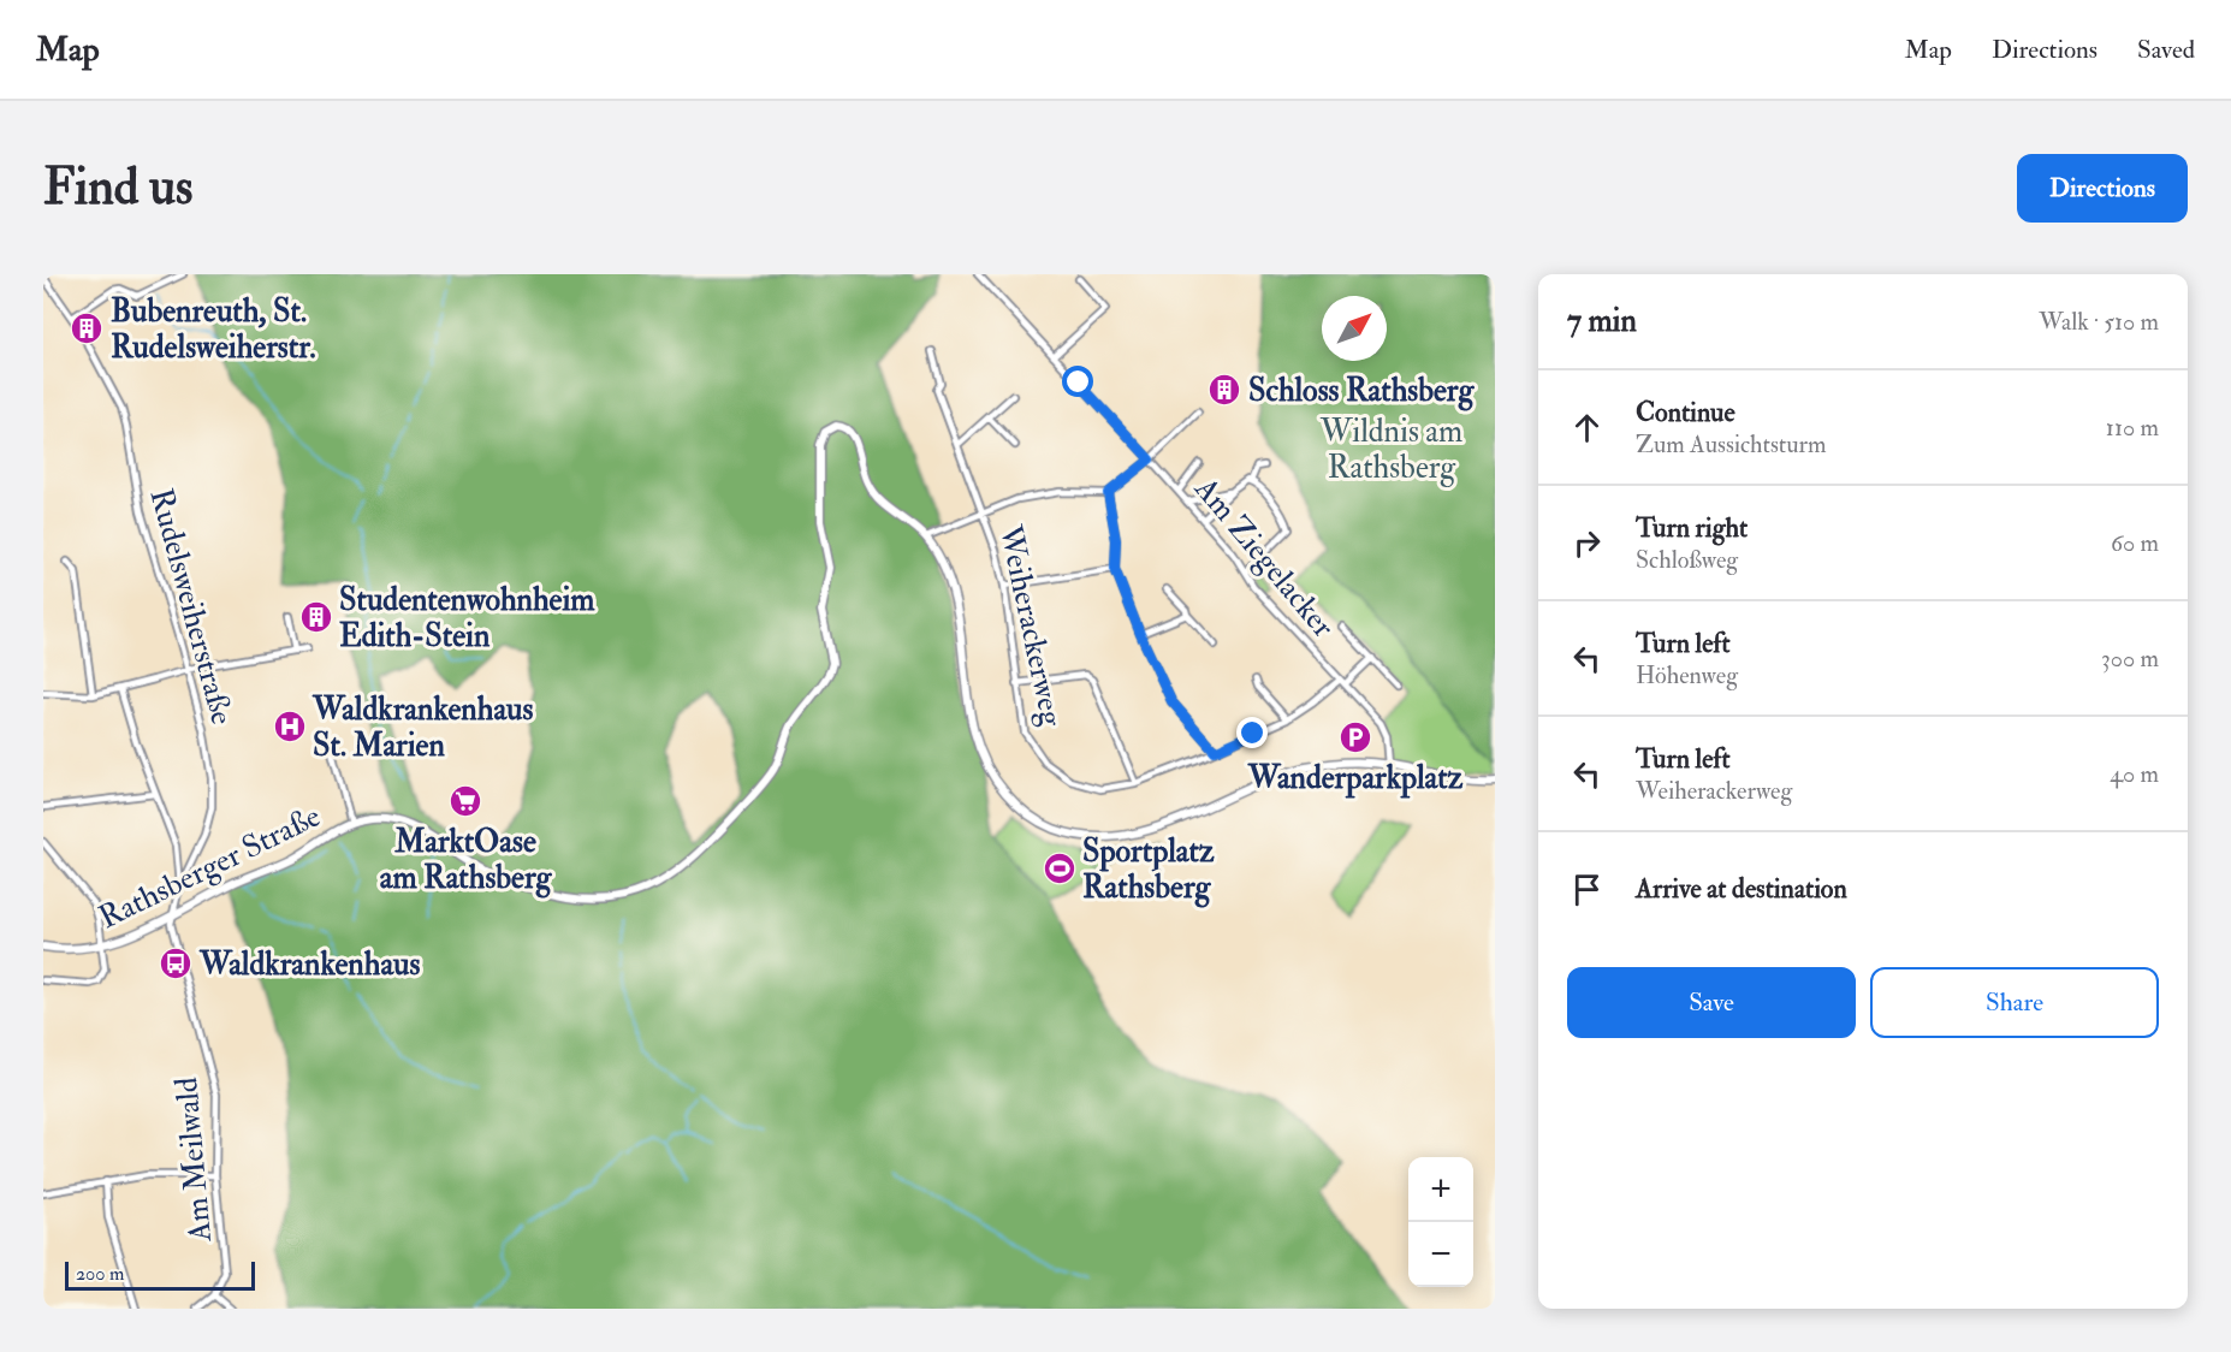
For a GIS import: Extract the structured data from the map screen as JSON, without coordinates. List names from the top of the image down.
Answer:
{
  "streets": {
    "street": [
      "Am Ziegelacker",
      "Rudelsweiherstraße",
      "Weiherackerweg",
      "Rathsberger Straße",
      "Am Meilwald"
    ]
  },
  "crossings": [
    ["Am Ziegelacker", "Weiherackerweg"],
    ["Rudelsweiherstraße", "Rathsberger Straße"],
    ["Rudelsweiherstraße", "Am Meilwald"],
    ["Rathsberger Straße", "Am Meilwald"]
  ],
  "parks": ["Wildnis am Rathsberg"],
  "places": {
    "building": ["Bubenreuth, St. Rudelsweiherstr.", "Schloss Rathsberg", "Studentenwohnheim Edith-Stein"],
    "hospital": ["Waldkrankenhaus St. Marien"],
    "parking": ["Wanderparkplatz"],
    "supermarket": ["MarktOase am Rathsberg"],
    "sports": ["Sportplatz Rathsberg"],
    "bus stop": ["Waldkrankenhaus"]
  },
  "scale_bar": "200 m",
  "north": "top right",
  "page": {
    "header": "Map",
    "nav": ["Map", "Directions", "Saved"],
    "buttons": [
      "Directions",
      ["Save", "Share"]
    ],
    "title": "Find us",
    "heading": ["7 min", "Walk · 510 m"],
    "list": [
      ["Continue", "Zum Aussichtsturm", "110 m"],
      ["Turn right", "Schloßweg", "60 m"],
      ["Turn left", "Höhenweg", "300 m"],
      ["Turn left", "Weiherackerweg", "40 m"],
      "Arrive at destination"
    ],
    "map_buttons": ["+", "−"],
    "scale": "200 m"
  }
}
